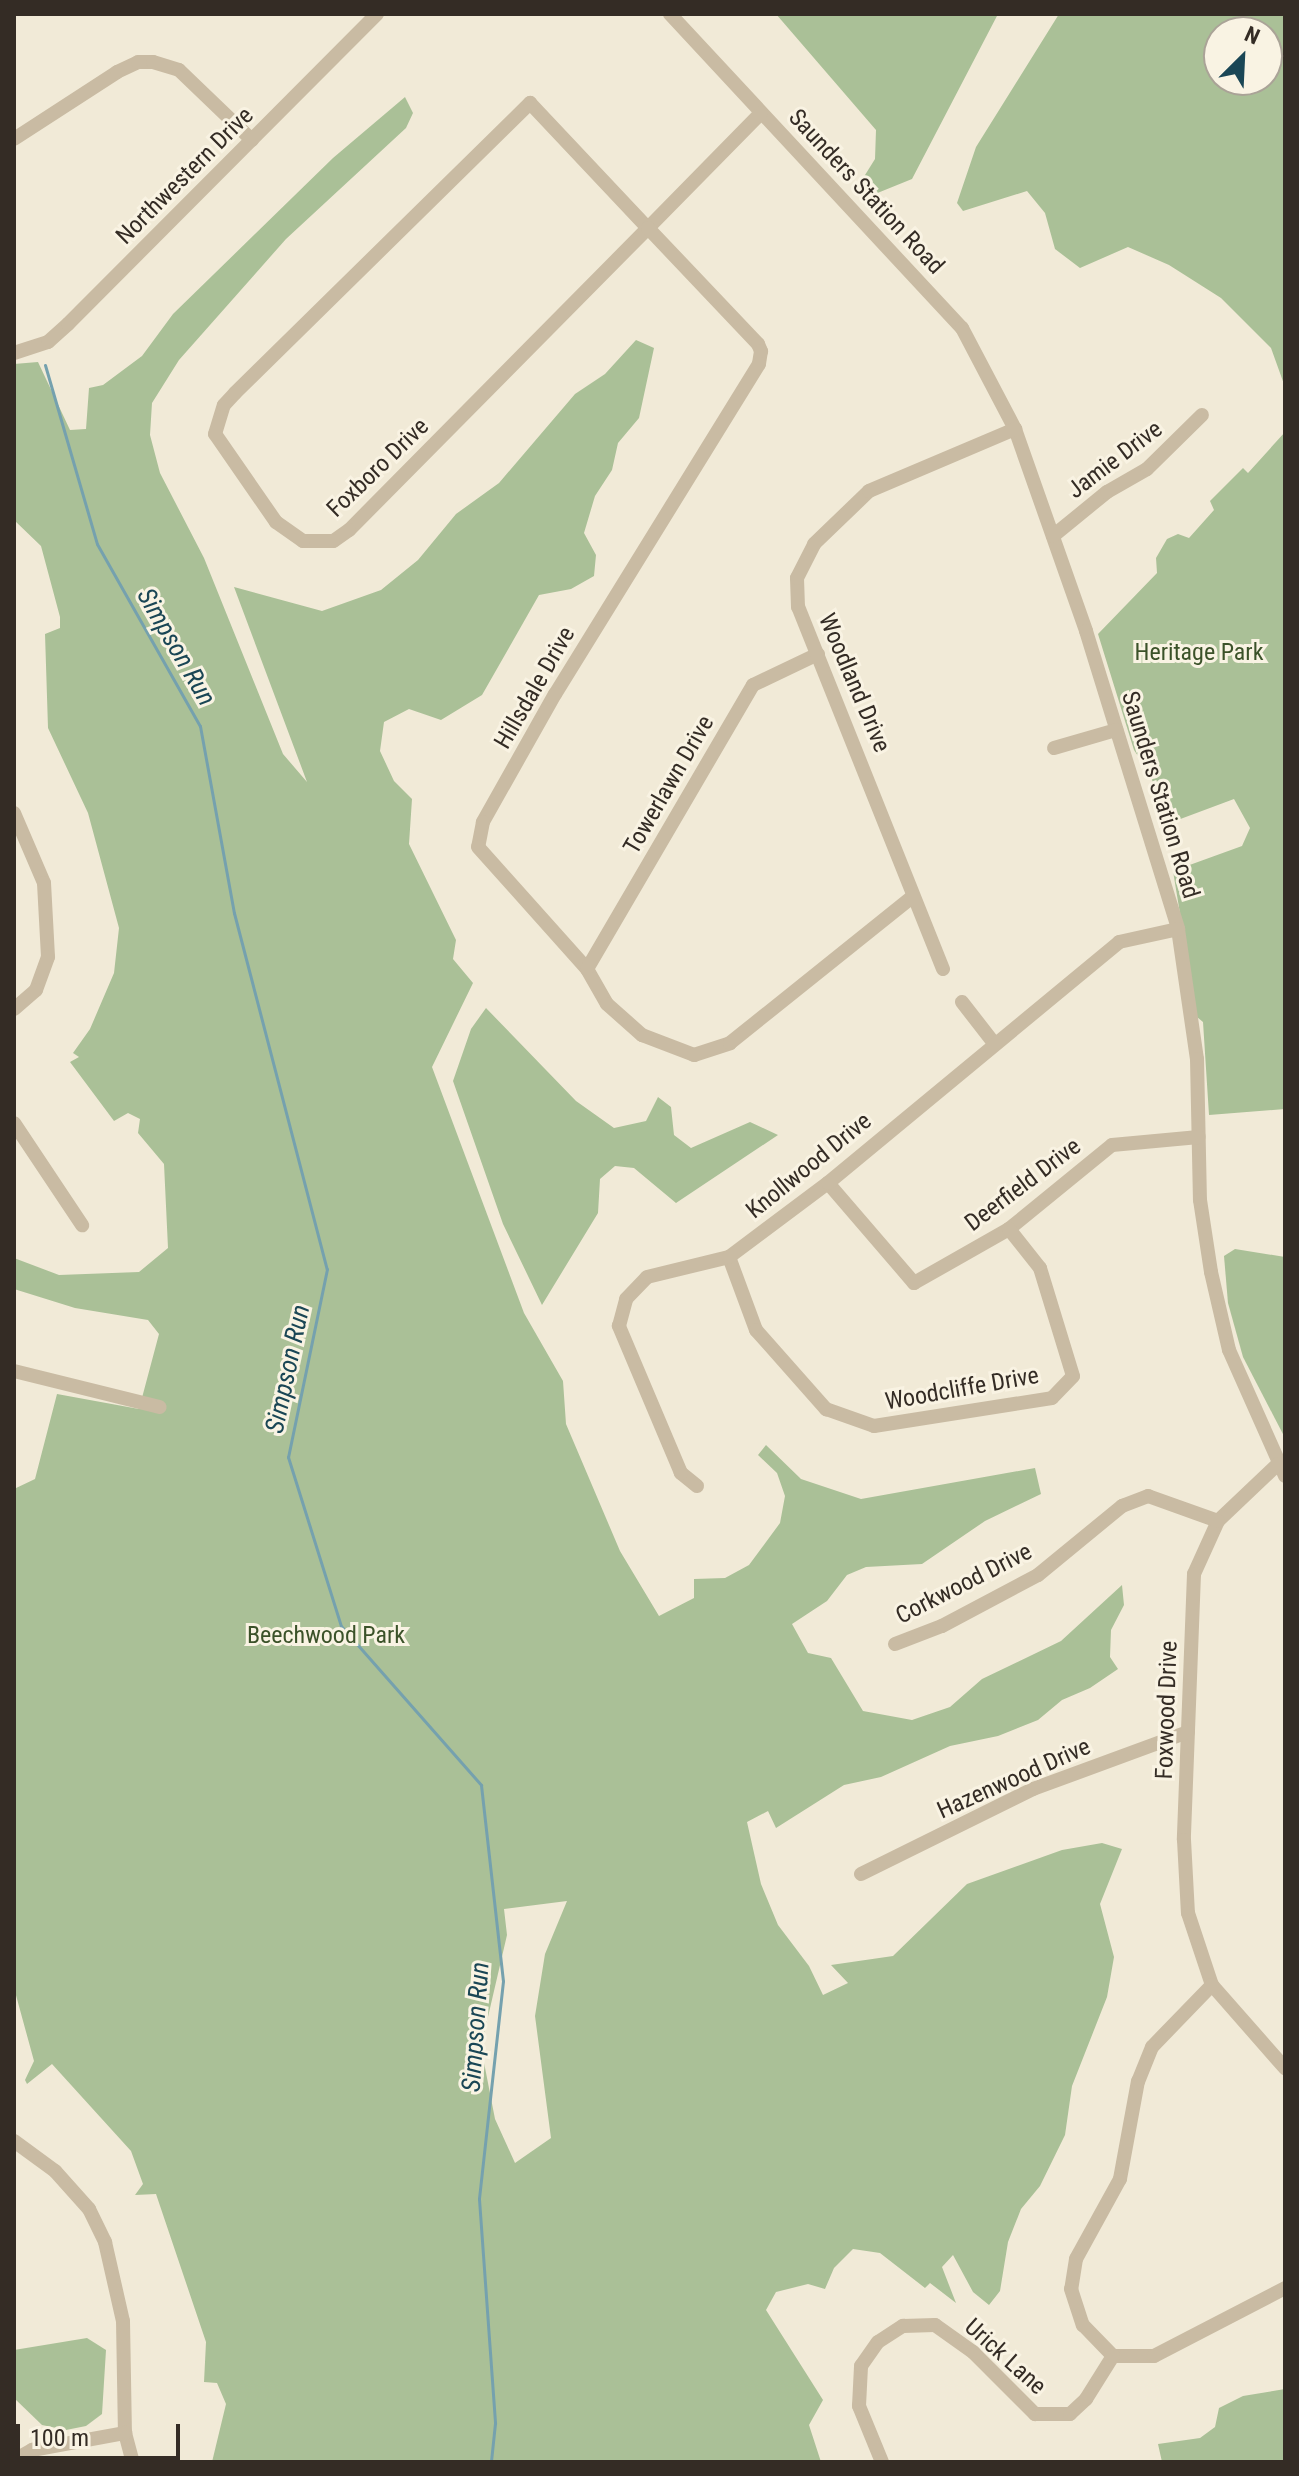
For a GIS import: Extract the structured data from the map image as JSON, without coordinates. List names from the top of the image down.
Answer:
{
  "streets": {
    "street": [
      "Northwestern Drive",
      "Saunders Station Road",
      "Jamie Drive",
      "Foxboro Drive",
      "Woodland Drive",
      "Hillsdale Drive",
      "Towerlawn Drive",
      "Knollwood Drive",
      "Deerfield Drive",
      "Woodcliffe Drive",
      "Corkwood Drive",
      "Foxwood Drive",
      "Hazenwood Drive",
      "Urick Lane"
    ]
  },
  "crossings": [
    ["Saunders Station Road", "Jamie Drive"],
    ["Saunders Station Road", "Foxboro Drive"],
    ["Saunders Station Road", "Woodland Drive"],
    ["Saunders Station Road", "Knollwood Drive"],
    ["Saunders Station Road", "Deerfield Drive"],
    ["Saunders Station Road", "Foxwood Drive"],
    ["Foxboro Drive", "Hillsdale Drive"],
    ["Woodland Drive", "Hillsdale Drive"],
    ["Woodland Drive", "Towerlawn Drive"],
    ["Hillsdale Drive", "Towerlawn Drive"],
    ["Knollwood Drive", "Deerfield Drive"],
    ["Knollwood Drive", "Woodcliffe Drive"],
    ["Deerfield Drive", "Woodcliffe Drive"],
    ["Corkwood Drive", "Foxwood Drive"],
    ["Foxwood Drive", "Hazenwood Drive"]
  ],
  "water": ["Simpson Run"],
  "parks": ["Heritage Park", "Beechwood Park"],
  "scale_bar": "100 m",
  "north": "top right"
}
